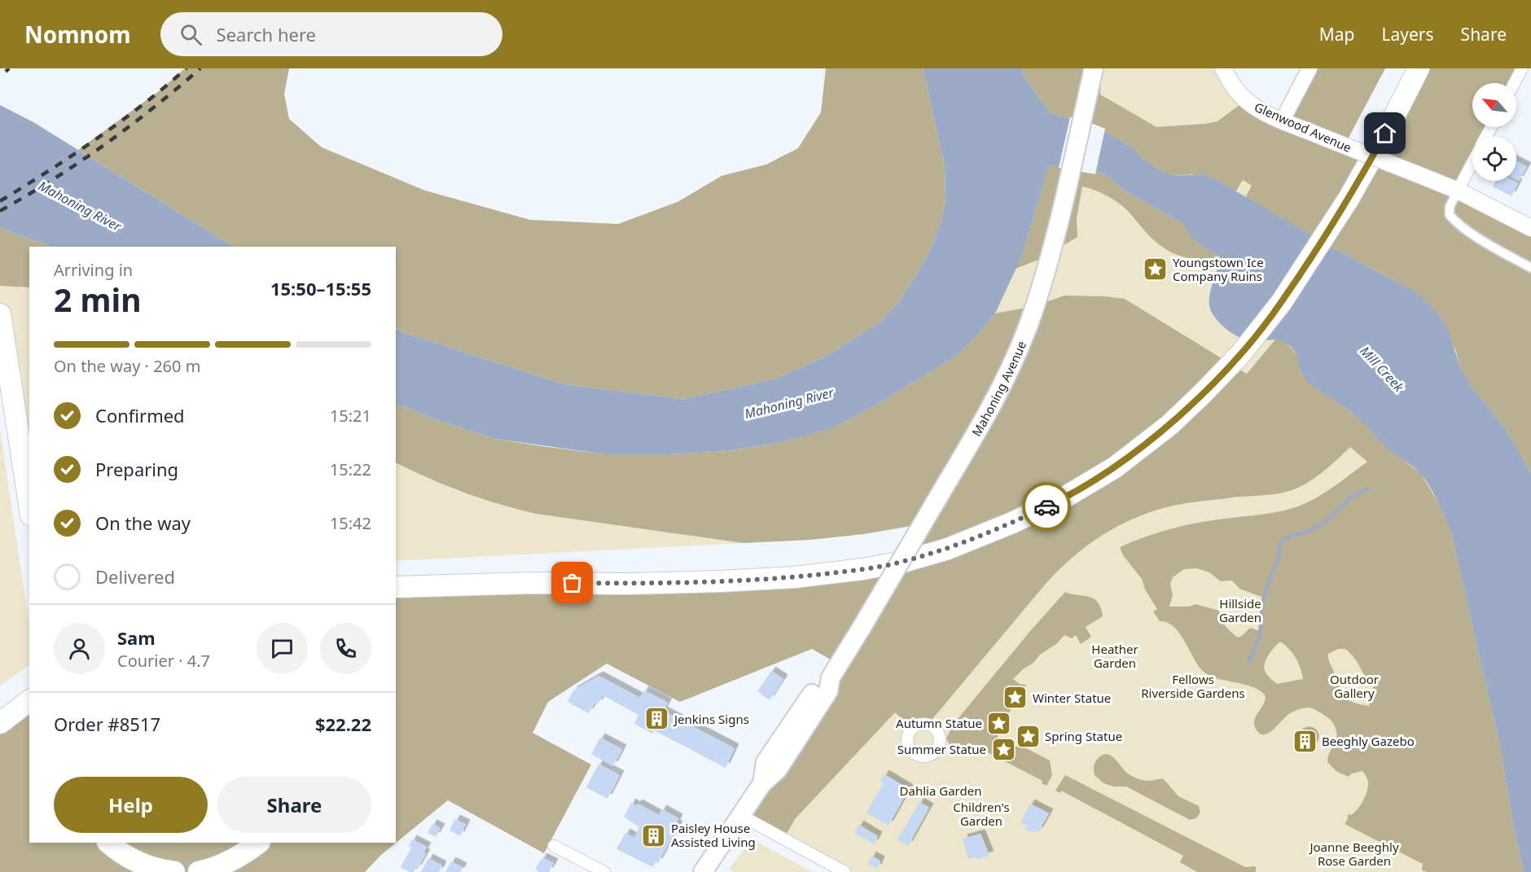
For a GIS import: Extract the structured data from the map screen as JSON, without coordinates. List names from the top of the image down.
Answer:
{
  "streets": {
    "main road": ["Glenwood Avenue", "Mahoning Avenue"]
  },
  "water": ["Mahoning River", "Mill Creek"],
  "parks": [
    "Hillside Garden",
    "Heather Garden",
    "Fellows Riverside Gardens",
    "Outdoor Gallery",
    "Dahlia Garden",
    "Children's Garden",
    "Joanne Beeghly Rose Garden"
  ],
  "places": {
    "place": [
      "Youngstown Ice Company Ruins",
      "Winter Statue",
      "Autumn Statue",
      "Spring Statue",
      "Summer Statue"
    ],
    "building": ["Jenkins Signs", "Beeghly Gazebo", "Paisley House Assisted Living"]
  },
  "north": "top left",
  "page": {
    "header": "Nomnom",
    "search": "Search here",
    "nav": ["Map", "Layers", "Share"],
    "heading": ["2 min", "Arriving in", "15:50–15:55"],
    "panel": [
      "Sam",
      "Courier · 4.7",
      "Order #8517",
      "$22.22"
    ],
    "bar": "On the way · 260 m",
    "list": [
      ["Confirmed", "15:21"],
      ["Preparing", "15:22"],
      ["On the way", "15:42"],
      "Delivered"
    ],
    "buttons": ["Help", "Share"]
  }
}
